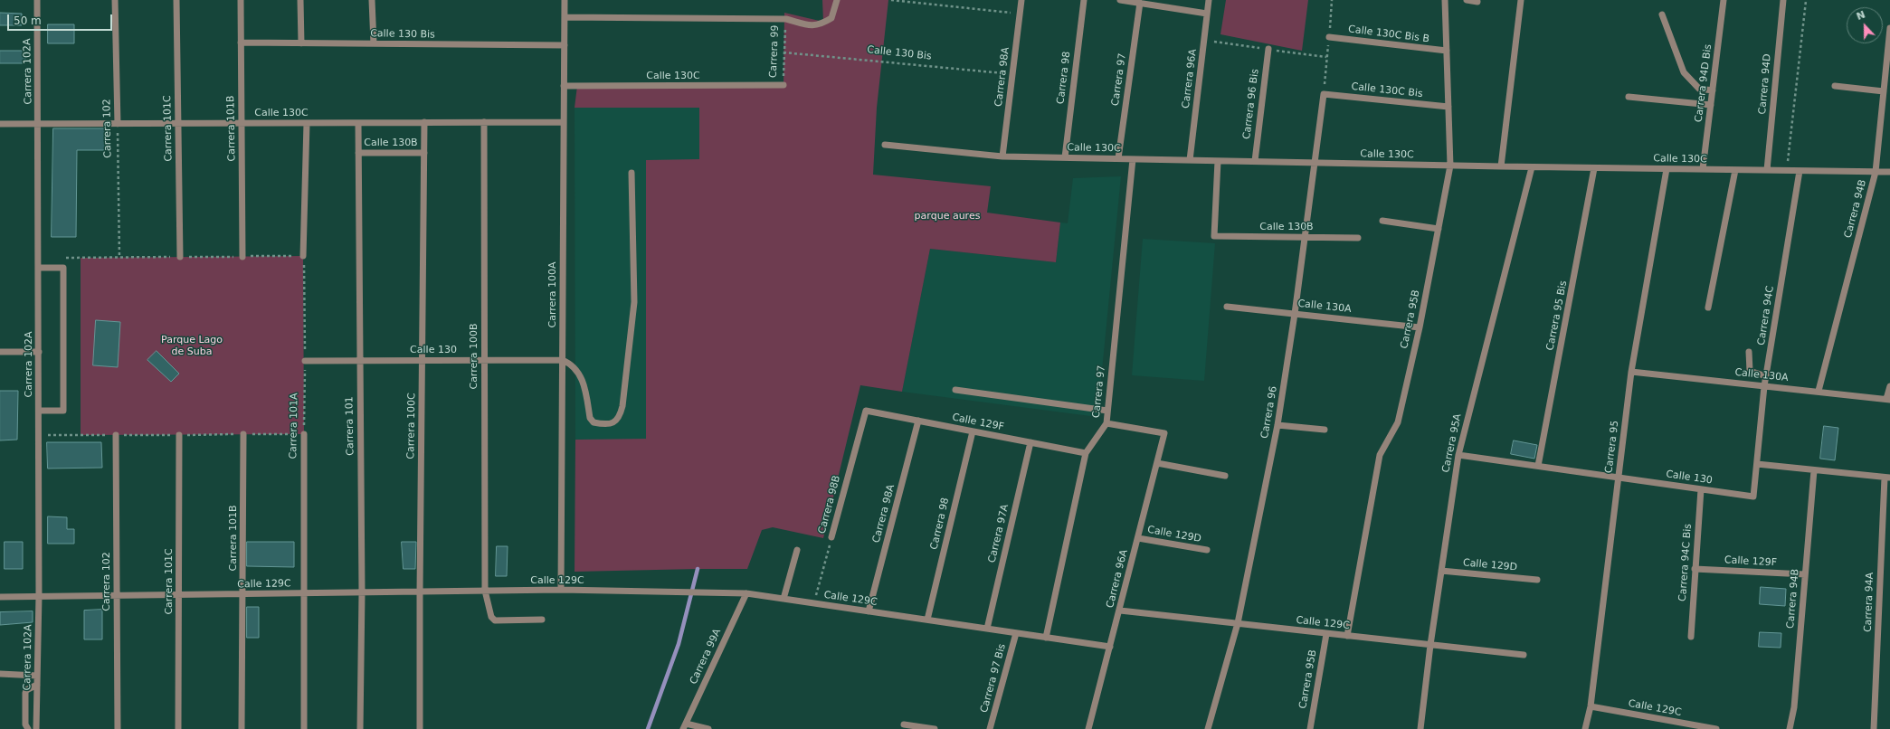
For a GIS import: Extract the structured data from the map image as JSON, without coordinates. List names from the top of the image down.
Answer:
{
  "streets": {
    "street": [
      "Calle 130 Bis",
      "Calle 130C Bis B",
      "Carrera 102A",
      "Calle 130C",
      "Carrera 98A",
      "Carrera 98",
      "Carrera 96A",
      "Carrera 97",
      "Carrera 94D Bis",
      "Carrera 94D",
      "Calle 130C Bis",
      "Carrera 96 Bis",
      "Carrera 102",
      "Carrera 101C",
      "Carrera 101B",
      "Calle 130B",
      "Carrera 94B",
      "Carrera 100A",
      "Calle 130A",
      "Carrera 95 Bis",
      "Carrera 94C",
      "Carrera 95B",
      "Calle 130",
      "Carrera 100B",
      "Carrera 96",
      "Calle 129F",
      "Carrera 101A",
      "Carrera 101",
      "Carrera 100C",
      "Carrera 95A",
      "Carrera 95",
      "Carrera 98B",
      "Carrera 97A",
      "Calle 129D",
      "Carrera 94C Bis",
      "Calle 129C",
      "Carrera 94A",
      "Carrera 99A",
      "Carrera 97 Bis"
    ],
    "path": ["Carrera 99"]
  },
  "crossings": [
    ["Calle 130 Bis", "Carrera 99"],
    ["Calle 130 Bis", "Carrera 98A"],
    ["Calle 130 Bis", "Carrera 101B"],
    ["Calle 130 Bis", "Carrera 100A"],
    ["Calle 130C Bis B", "Carrera 95B"],
    ["Carrera 99", "Calle 130C"],
    ["Carrera 102A", "Calle 130C"],
    ["Carrera 102A", "Calle 129C"],
    ["Calle 130C", "Carrera 98A"],
    ["Calle 130C", "Carrera 98"],
    ["Calle 130C", "Carrera 96A"],
    ["Calle 130C", "Carrera 97"],
    ["Calle 130C", "Carrera 94D Bis"],
    ["Calle 130C", "Carrera 94D"],
    ["Calle 130C", "Carrera 96 Bis"],
    ["Calle 130C", "Carrera 102"],
    ["Calle 130C", "Carrera 101C"],
    ["Calle 130C", "Carrera 101B"],
    ["Calle 130C", "Calle 130B"],
    ["Calle 130C", "Carrera 94B"],
    ["Calle 130C", "Carrera 100A"],
    ["Calle 130C", "Carrera 95 Bis"],
    ["Calle 130C", "Carrera 94C"],
    ["Calle 130C", "Carrera 95B"],
    ["Calle 130C", "Carrera 100B"],
    ["Calle 130C", "Carrera 96"],
    ["Calle 130C", "Carrera 101"],
    ["Calle 130C", "Carrera 100C"],
    ["Calle 130C", "Carrera 95A"],
    ["Calle 130C", "Carrera 95"],
    ["Carrera 98A", "Calle 129F"],
    ["Carrera 98A", "Calle 129C"],
    ["Carrera 98", "Calle 129F"],
    ["Carrera 98", "Calle 129C"],
    ["Carrera 96A", "Carrera 97"],
    ["Carrera 96A", "Calle 129D"],
    ["Carrera 96A", "Calle 129C"],
    ["Carrera 97", "Calle 129F"],
    ["Carrera 97", "Calle 129C"],
    ["Calle 130C Bis", "Carrera 95B"],
    ["Calle 130C Bis", "Carrera 96"],
    ["Carrera 102", "Calle 129C"],
    ["Carrera 101C", "Calle 129C"],
    ["Carrera 101B", "Calle 129C"],
    ["Calle 130B", "Carrera 96"],
    ["Calle 130B", "Carrera 101"],
    ["Calle 130B", "Carrera 100C"],
    ["Carrera 94B", "Calle 130A"],
    ["Carrera 94B", "Calle 129F"],
    ["Carrera 100A", "Calle 130"],
    ["Carrera 100A", "Calle 129C"],
    ["Calle 130A", "Carrera 94C"],
    ["Calle 130A", "Carrera 95B"],
    ["Calle 130A", "Carrera 96"],
    ["Calle 130A", "Carrera 95"],
    ["Carrera 95 Bis", "Calle 130"],
    ["Carrera 94C", "Calle 130"],
    ["Carrera 95B", "Calle 129C"],
    ["Calle 130", "Carrera 100B"],
    ["Calle 130", "Carrera 101A"],
    ["Calle 130", "Carrera 101"],
    ["Calle 130", "Carrera 100C"],
    ["Calle 130", "Carrera 95A"],
    ["Calle 130", "Carrera 95"],
    ["Calle 130", "Carrera 94C Bis"],
    ["Carrera 100B", "Calle 129C"],
    ["Carrera 96", "Calle 129C"],
    ["Calle 129F", "Carrera 98B"],
    ["Calle 129F", "Carrera 97A"],
    ["Calle 129F", "Carrera 94C Bis"],
    ["Carrera 101A", "Calle 129C"],
    ["Carrera 101", "Calle 129C"],
    ["Carrera 100C", "Calle 129C"],
    ["Carrera 95A", "Calle 129D"],
    ["Carrera 95A", "Calle 129C"],
    ["Carrera 95", "Calle 129C"],
    ["Carrera 98B", "Calle 129C"],
    ["Carrera 97A", "Calle 129C"],
    ["Calle 129C", "Carrera 99A"],
    ["Calle 129C", "Carrera 97 Bis"]
  ],
  "parks": ["parque aures", "Parque Lago de Suba"],
  "scale_bar": "50 m",
  "north": "top"
}
